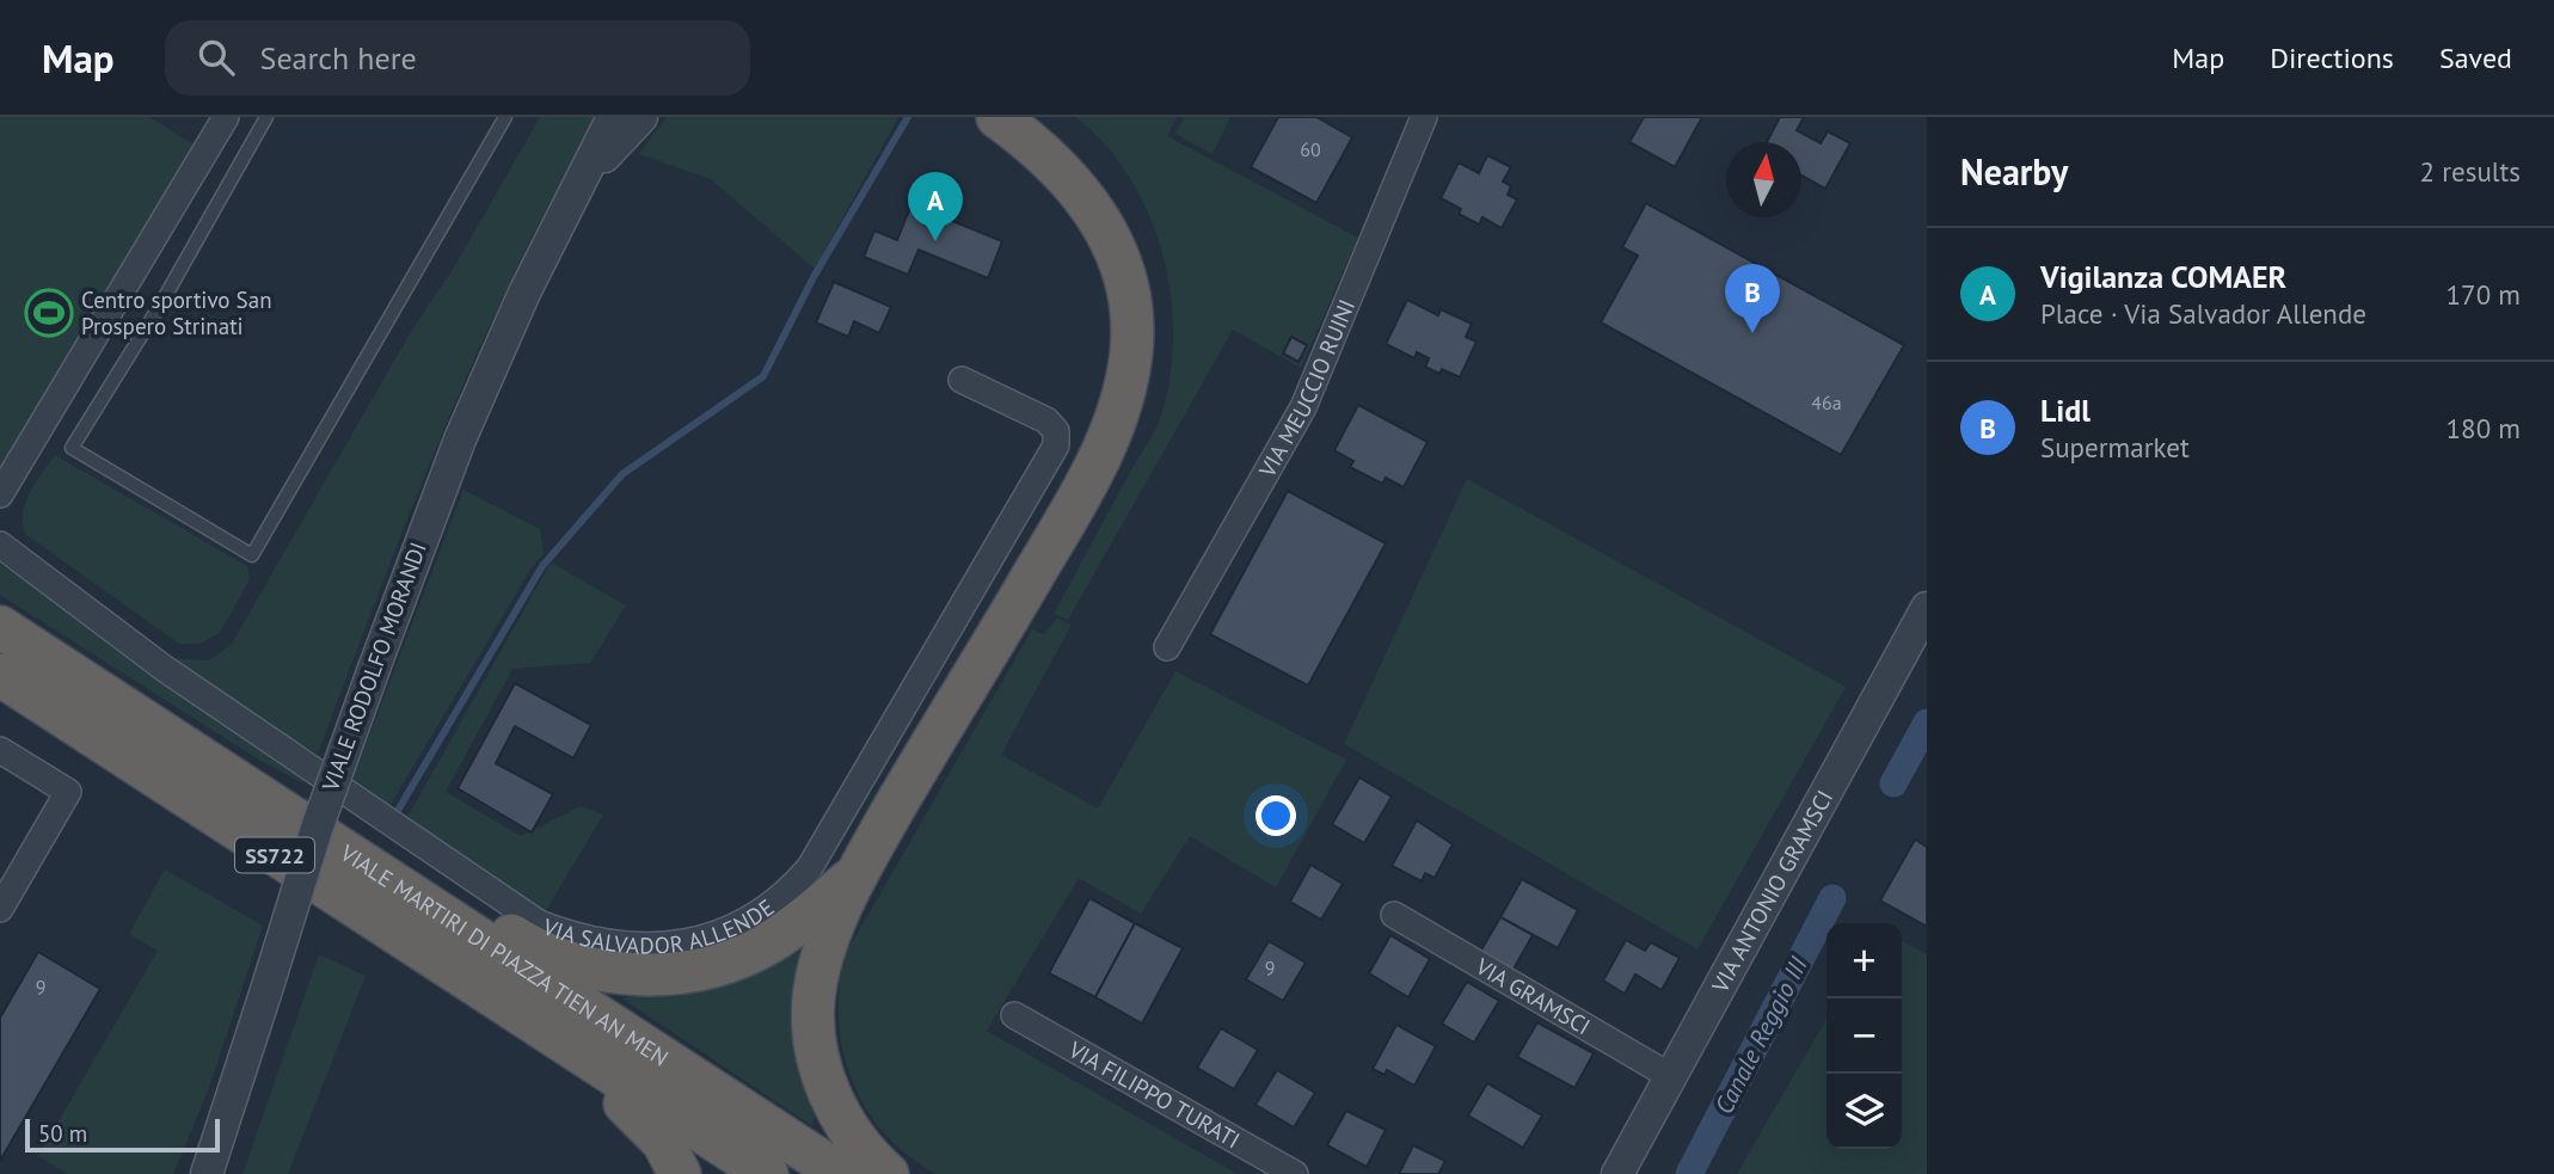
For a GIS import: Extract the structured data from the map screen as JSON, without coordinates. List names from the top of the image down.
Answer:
{
  "streets": {
    "highway": ["SS722", "VIALE MARTIRI DI PIAZZA TIEN AN MEN"],
    "street": [
      "VIA MEUCCIO RUINI",
      "VIALE RODOLFO MORANDI",
      "VIA ANTONIO GRAMSCI",
      "VIA SALVADOR ALLENDE",
      "VIA GRAMSCI",
      "VIA FILIPPO TURATI"
    ]
  },
  "crossings": [
    ["VIA ANTONIO GRAMSCI", "VIA GRAMSCI"]
  ],
  "water": ["Canale Reggio III"],
  "places": {
    "sports": ["Centro sportivo San Prospero Strinati"]
  },
  "house_numbers": [
    "60",
    "46a",
    "9",
    "9"
  ],
  "scale_bar": "50 m",
  "north": "top",
  "page": {
    "header": "Map",
    "search": "Search here",
    "nav": ["Map", "Directions", "Saved"],
    "heading": ["Nearby", "2 results"],
    "pins": ["A", "B"],
    "list": [
      {
        "mark": "A",
        "name": "Vigilanza COMAER",
        "note": "Place · Via Salvador Allende",
        "value": "170 m"
      },
      {
        "mark": "B",
        "name": "Lidl",
        "note": "Supermarket",
        "value": "180 m"
      }
    ],
    "map_buttons": ["+", "−"],
    "scale": "50 m"
  }
}
